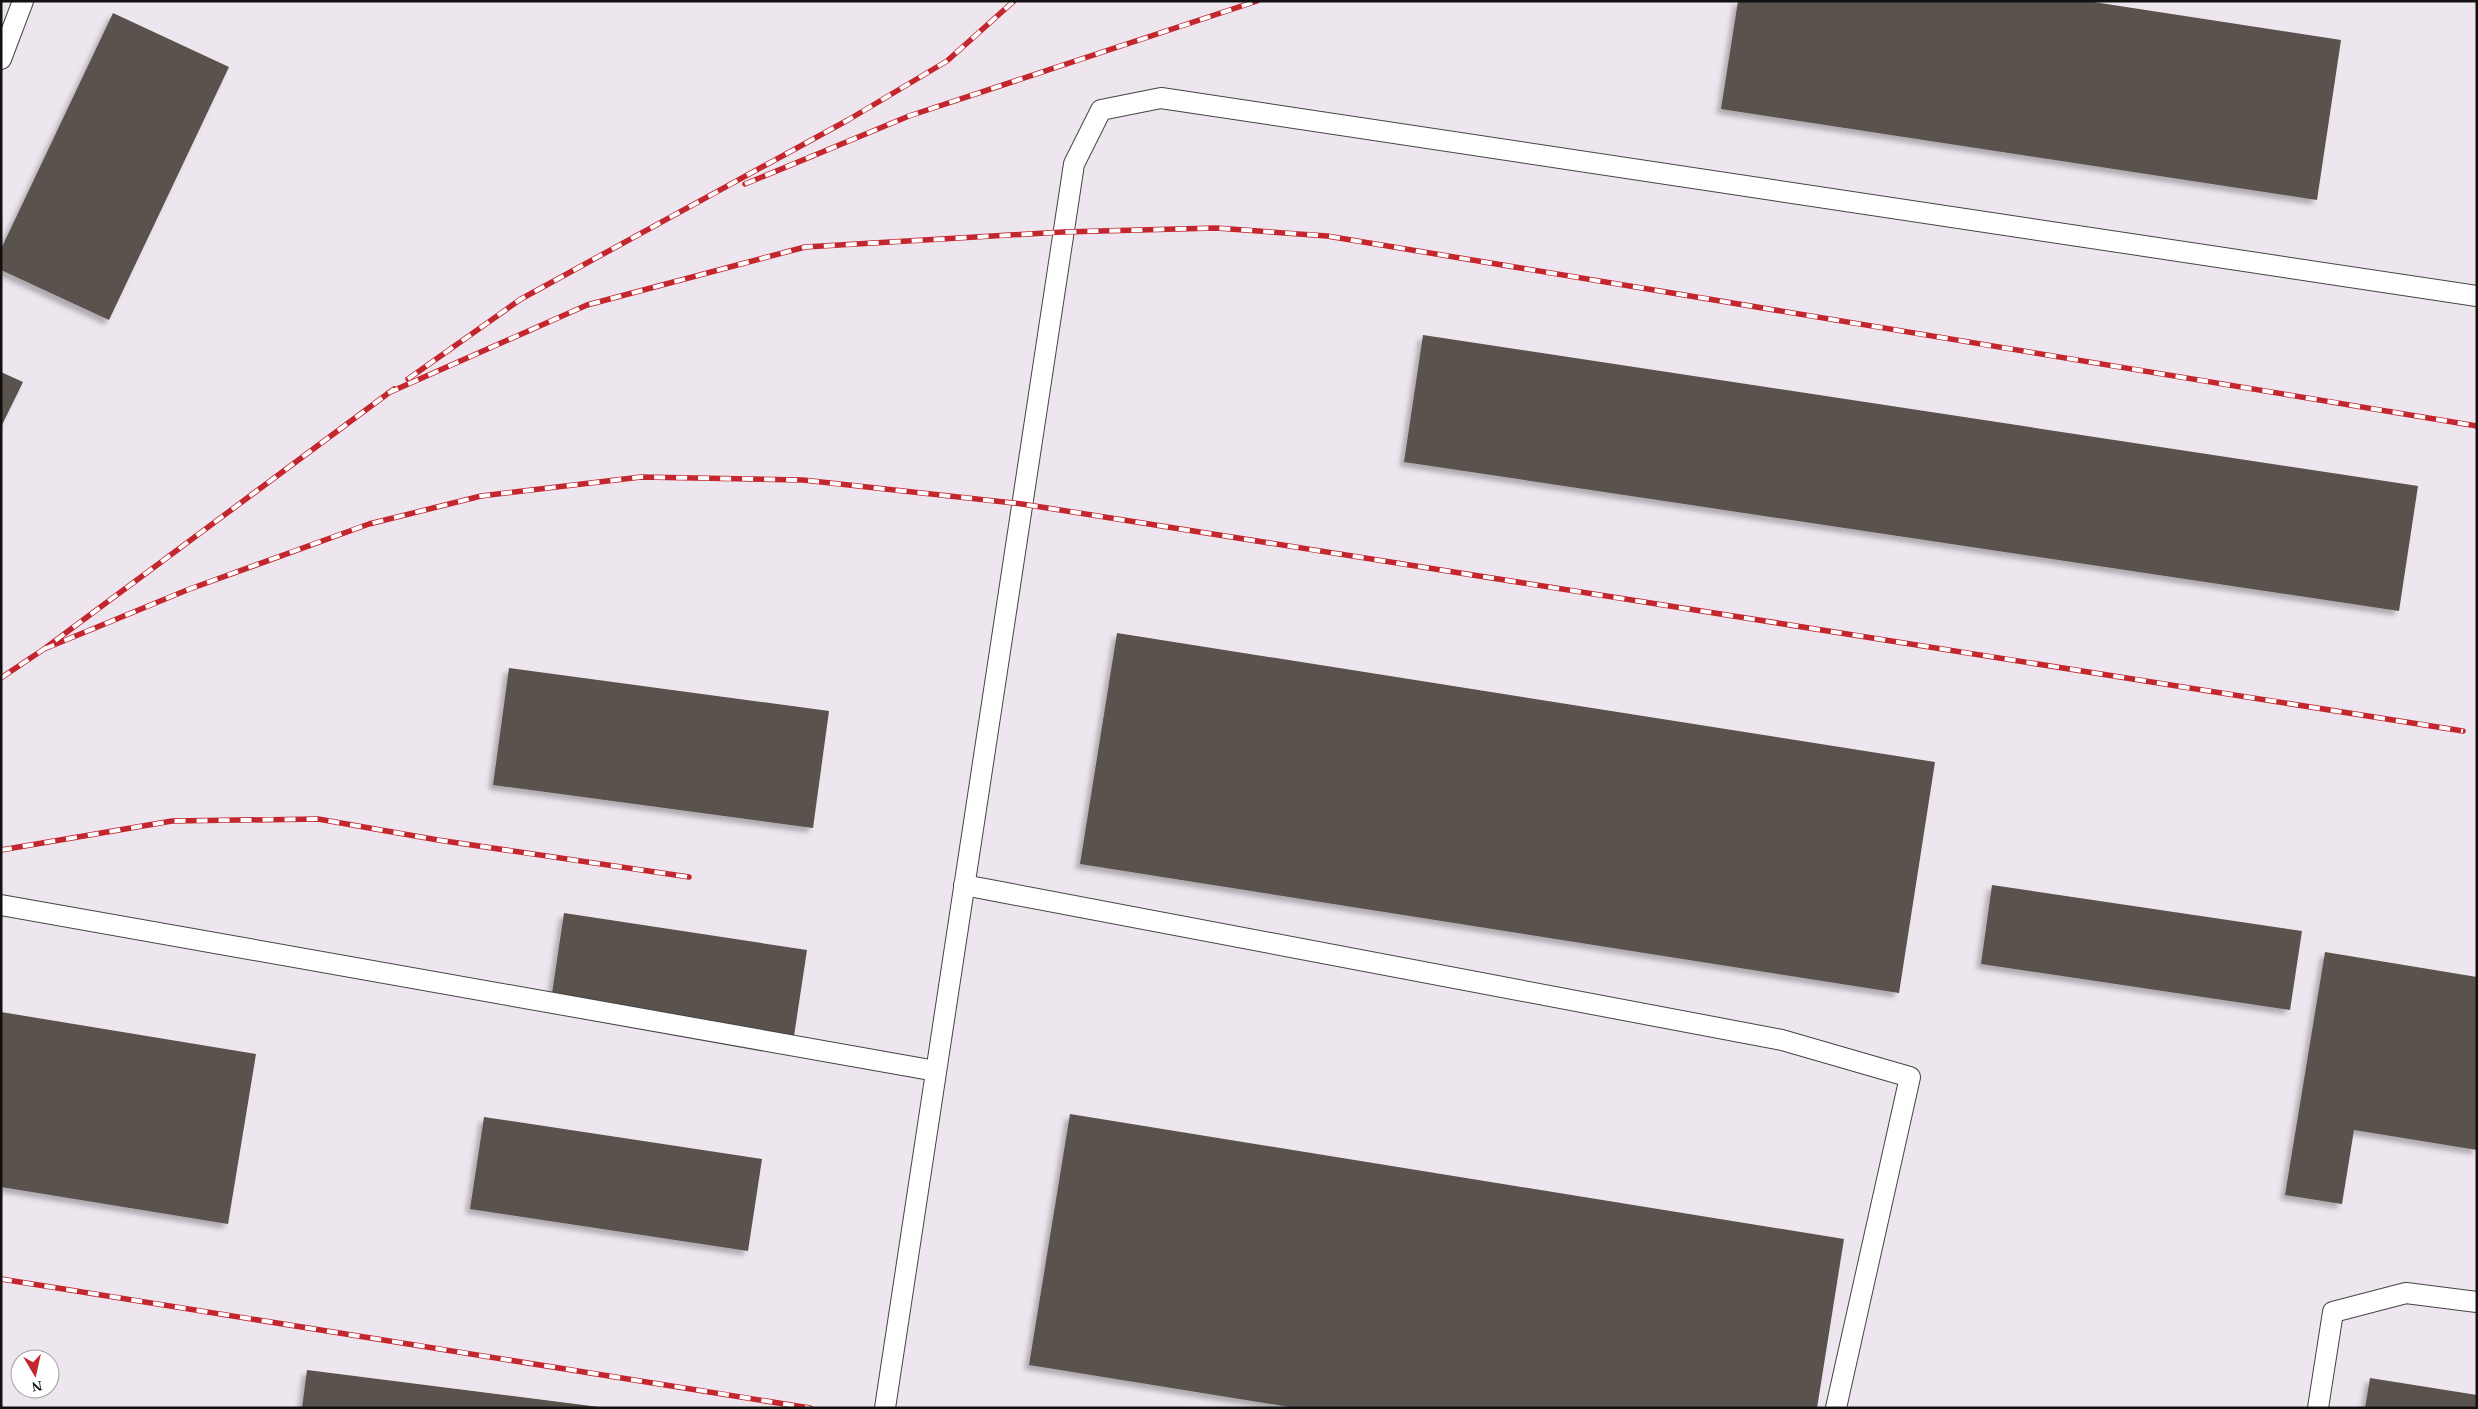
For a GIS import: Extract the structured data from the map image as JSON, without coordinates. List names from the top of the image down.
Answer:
{
  "north": "bottom"
}
